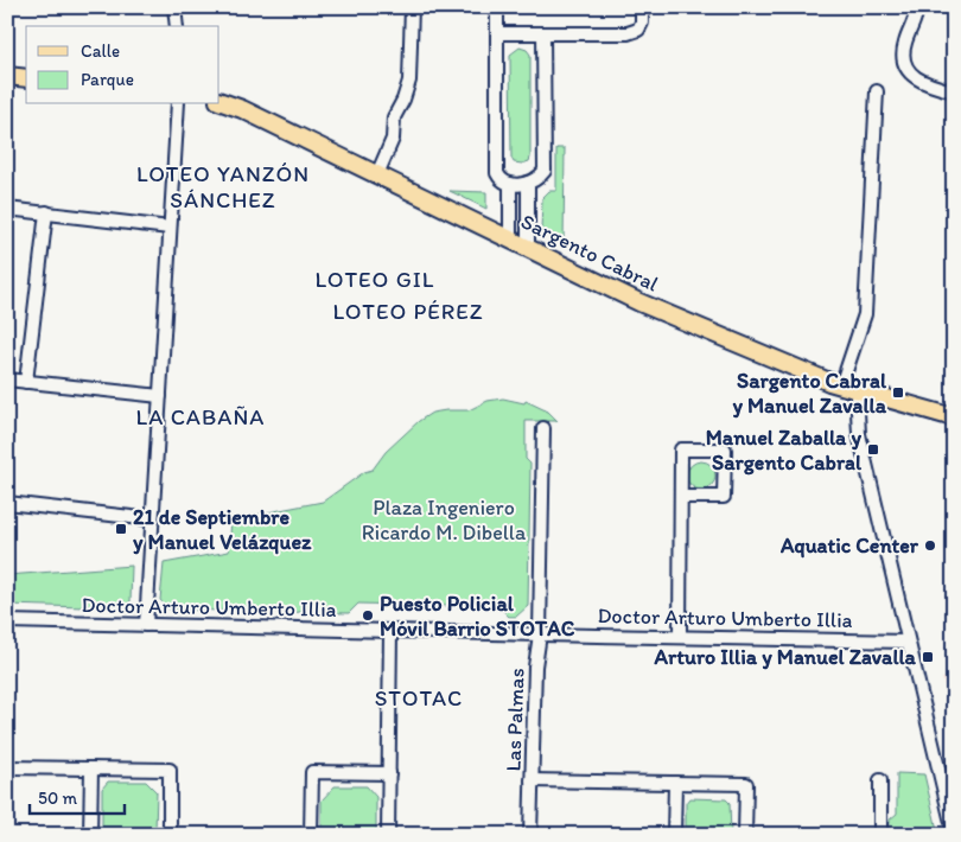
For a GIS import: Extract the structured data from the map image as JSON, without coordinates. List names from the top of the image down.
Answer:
{
  "streets": {
    "main road": ["Sargento Cabral"],
    "street": ["Doctor Arturo Umberto Illia", "Las Palmas"]
  },
  "crossings": [
    ["Doctor Arturo Umberto Illia", "Las Palmas"]
  ],
  "districts": [
    "LOTEO YANZÓN SÁNCHEZ",
    "LOTEO GIL",
    "LOTEO PÉREZ",
    "LA CABAÑA",
    "STOTAC"
  ],
  "parks": ["Plaza Ingeniero Ricardo M. Dibella"],
  "places": {
    "transit": [
      "Sargento Cabral y Manuel Zavalla",
      "Manuel Zaballa y Sargento Cabral",
      "21 de Septiembre y Manuel Velázquez",
      "Arturo Illia y Manuel Zavalla"
    ],
    "other": ["Aquatic Center", "Puesto Policial Móvil Barrio STOTAC"]
  },
  "legend": ["Calle", "Parque"],
  "scale_bar": "50 m"
}
